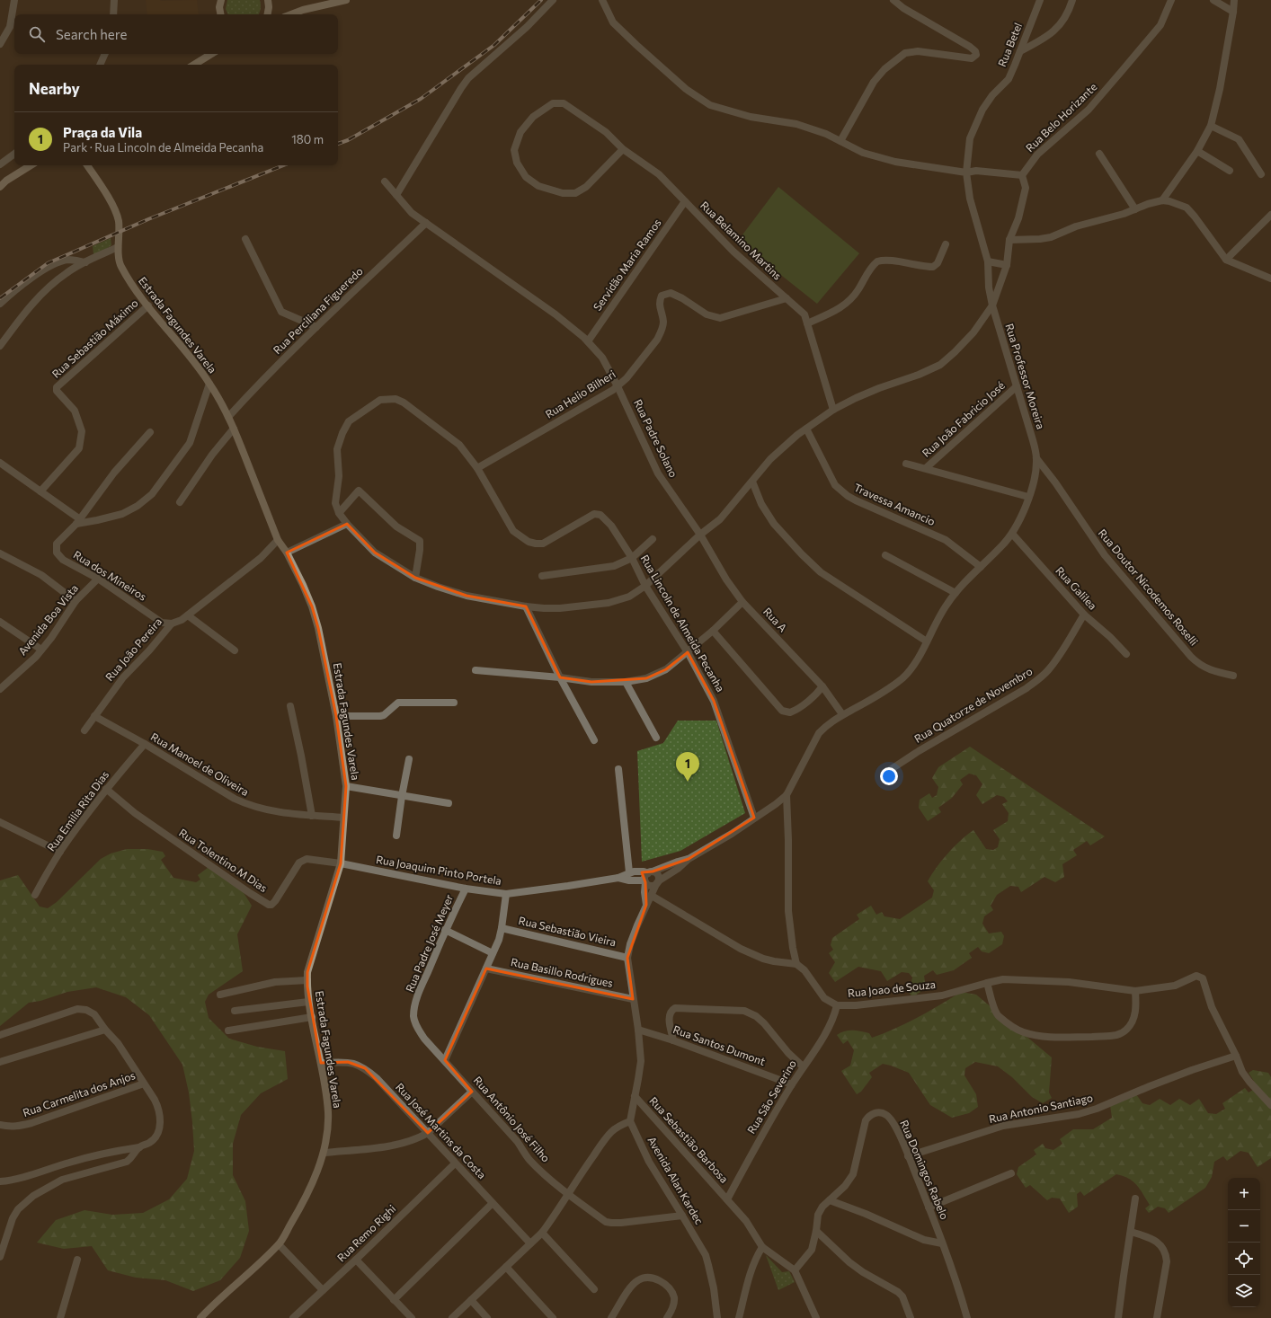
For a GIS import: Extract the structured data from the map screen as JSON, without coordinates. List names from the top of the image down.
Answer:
{
  "streets": {
    "street": [
      "Rua Betel",
      "Rua Belo Horizante",
      "Rua Belamino Martins",
      "Servidão Maria Ramos",
      "Rua Perciliana Figueredo",
      "Estrada Fagundes Varela",
      "Rua Sebastião Máximo",
      "Rua Professor Moreira",
      "Rua Helio Bilheri",
      "Rua João Fabricio José",
      "Rua Padre Solano",
      "Travessa Amancio",
      "Rua dos Mineiros",
      "Rua Doutor Nicodemos Roselli",
      "Rua Galilea",
      "Avenida Boa Vista",
      "Rua A",
      "Rua Lincoln de Almeida Pecanha",
      "Rua João Pereira",
      "Rua Quatorze de Novembro",
      "Rua Manoel de Oliveira",
      "Rua Emilia Rita Dias",
      "Rua Tolentino M Dias",
      "Rua Joaquim Pinto Portela",
      "Rua Sebastião Vieira",
      "Rua Padre José Meyer",
      "Rua Basillo Rodrigues",
      "Rua Joao de Souza",
      "Rua Santos Dumont",
      "Rua Carmelita dos Anjos",
      "Rua São Severino",
      "Rua Antonio Santiago",
      "Rua Antônio José Filho",
      "Rua José Martins da Costa",
      "Rua Sebastião Barbosa",
      "Rua Domingos Rabelo",
      "Avenida Alan Kardec",
      "Rua Remo Righi"
    ]
  },
  "crossings": [
    ["Rua Betel", "Rua Professor Moreira"],
    ["Rua Belamino Martins", "Servidão Maria Ramos"],
    ["Rua Belamino Martins", "Rua Helio Bilheri"],
    ["Servidão Maria Ramos", "Rua Padre Solano"],
    ["Rua Perciliana Figueredo", "Estrada Fagundes Varela"],
    ["Rua Perciliana Figueredo", "Rua Padre Solano"],
    ["Estrada Fagundes Varela", "Rua Sebastião Máximo"],
    ["Estrada Fagundes Varela", "Rua João Pereira"],
    ["Estrada Fagundes Varela", "Rua Manoel de Oliveira"],
    ["Estrada Fagundes Varela", "Rua Tolentino M Dias"],
    ["Estrada Fagundes Varela", "Rua Joaquim Pinto Portela"],
    ["Estrada Fagundes Varela", "Rua José Martins da Costa"],
    ["Rua Professor Moreira", "Rua João Fabricio José"],
    ["Rua Professor Moreira", "Travessa Amancio"],
    ["Rua Professor Moreira", "Rua Doutor Nicodemos Roselli"],
    ["Rua Professor Moreira", "Rua Galilea"],
    ["Rua Professor Moreira", "Rua A"],
    ["Rua Professor Moreira", "Rua Lincoln de Almeida Pecanha"],
    ["Rua Professor Moreira", "Rua Joaquim Pinto Portela"],
    ["Rua Helio Bilheri", "Rua Padre Solano"],
    ["Rua Helio Bilheri", "Rua Lincoln de Almeida Pecanha"],
    ["Rua Padre Solano", "Rua A"],
    ["Rua dos Mineiros", "Avenida Boa Vista"],
    ["Rua dos Mineiros", "Rua João Pereira"],
    ["Rua Galilea", "Rua Quatorze de Novembro"],
    ["Rua João Pereira", "Rua Manoel de Oliveira"],
    ["Rua Manoel de Oliveira", "Rua Emilia Rita Dias"],
    ["Rua Emilia Rita Dias", "Rua Tolentino M Dias"],
    ["Rua Tolentino M Dias", "Rua Joaquim Pinto Portela"],
    ["Rua Joaquim Pinto Portela", "Rua Padre José Meyer"],
    ["Rua Padre José Meyer", "Rua Antônio José Filho"],
    ["Rua Joao de Souza", "Rua São Severino"],
    ["Rua Joao de Souza", "Rua Antonio Santiago"],
    ["Rua Santos Dumont", "Rua São Severino"],
    ["Rua São Severino", "Rua Sebastião Barbosa"],
    ["Rua Antonio Santiago", "Rua Domingos Rabelo"],
    ["Rua Antônio José Filho", "Avenida Alan Kardec"],
    ["Rua José Martins da Costa", "Rua Remo Righi"]
  ],
  "page": {
    "search": "Search here",
    "heading": "Nearby",
    "list": [
      {
        "mark": "1",
        "name": "Praça da Vila",
        "note": "Park · Rua Lincoln de Almeida Pecanha",
        "value": "180 m"
      }
    ],
    "pins": "1",
    "map_buttons": ["+", "−"]
  }
}
